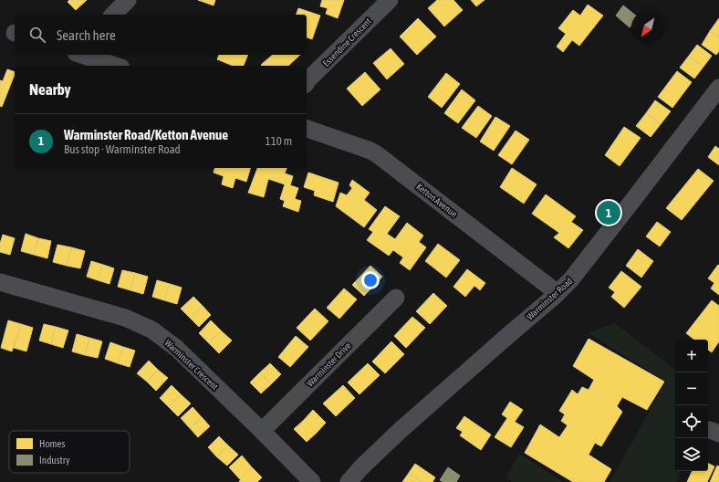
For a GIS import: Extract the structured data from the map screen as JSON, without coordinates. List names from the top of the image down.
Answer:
{
  "streets": {
    "street": [
      "Essendine Crescent",
      "Ketton Avenue",
      "Warminster Road",
      "Warminster Crescent",
      "Warminster Drive"
    ]
  },
  "crossings": [
    ["Ketton Avenue", "Warminster Road"],
    ["Warminster Crescent", "Warminster Drive"]
  ],
  "legend": ["Homes", "Industry"],
  "north": "bottom left",
  "page": {
    "search": "Search here",
    "heading": "Nearby",
    "list": [
      {
        "mark": "1",
        "name": "Warminster Road/Ketton Avenue",
        "note": "Bus stop · Warminster Road",
        "value": "110 m"
      }
    ],
    "pins": "1",
    "map_buttons": ["+", "−"]
  }
}
